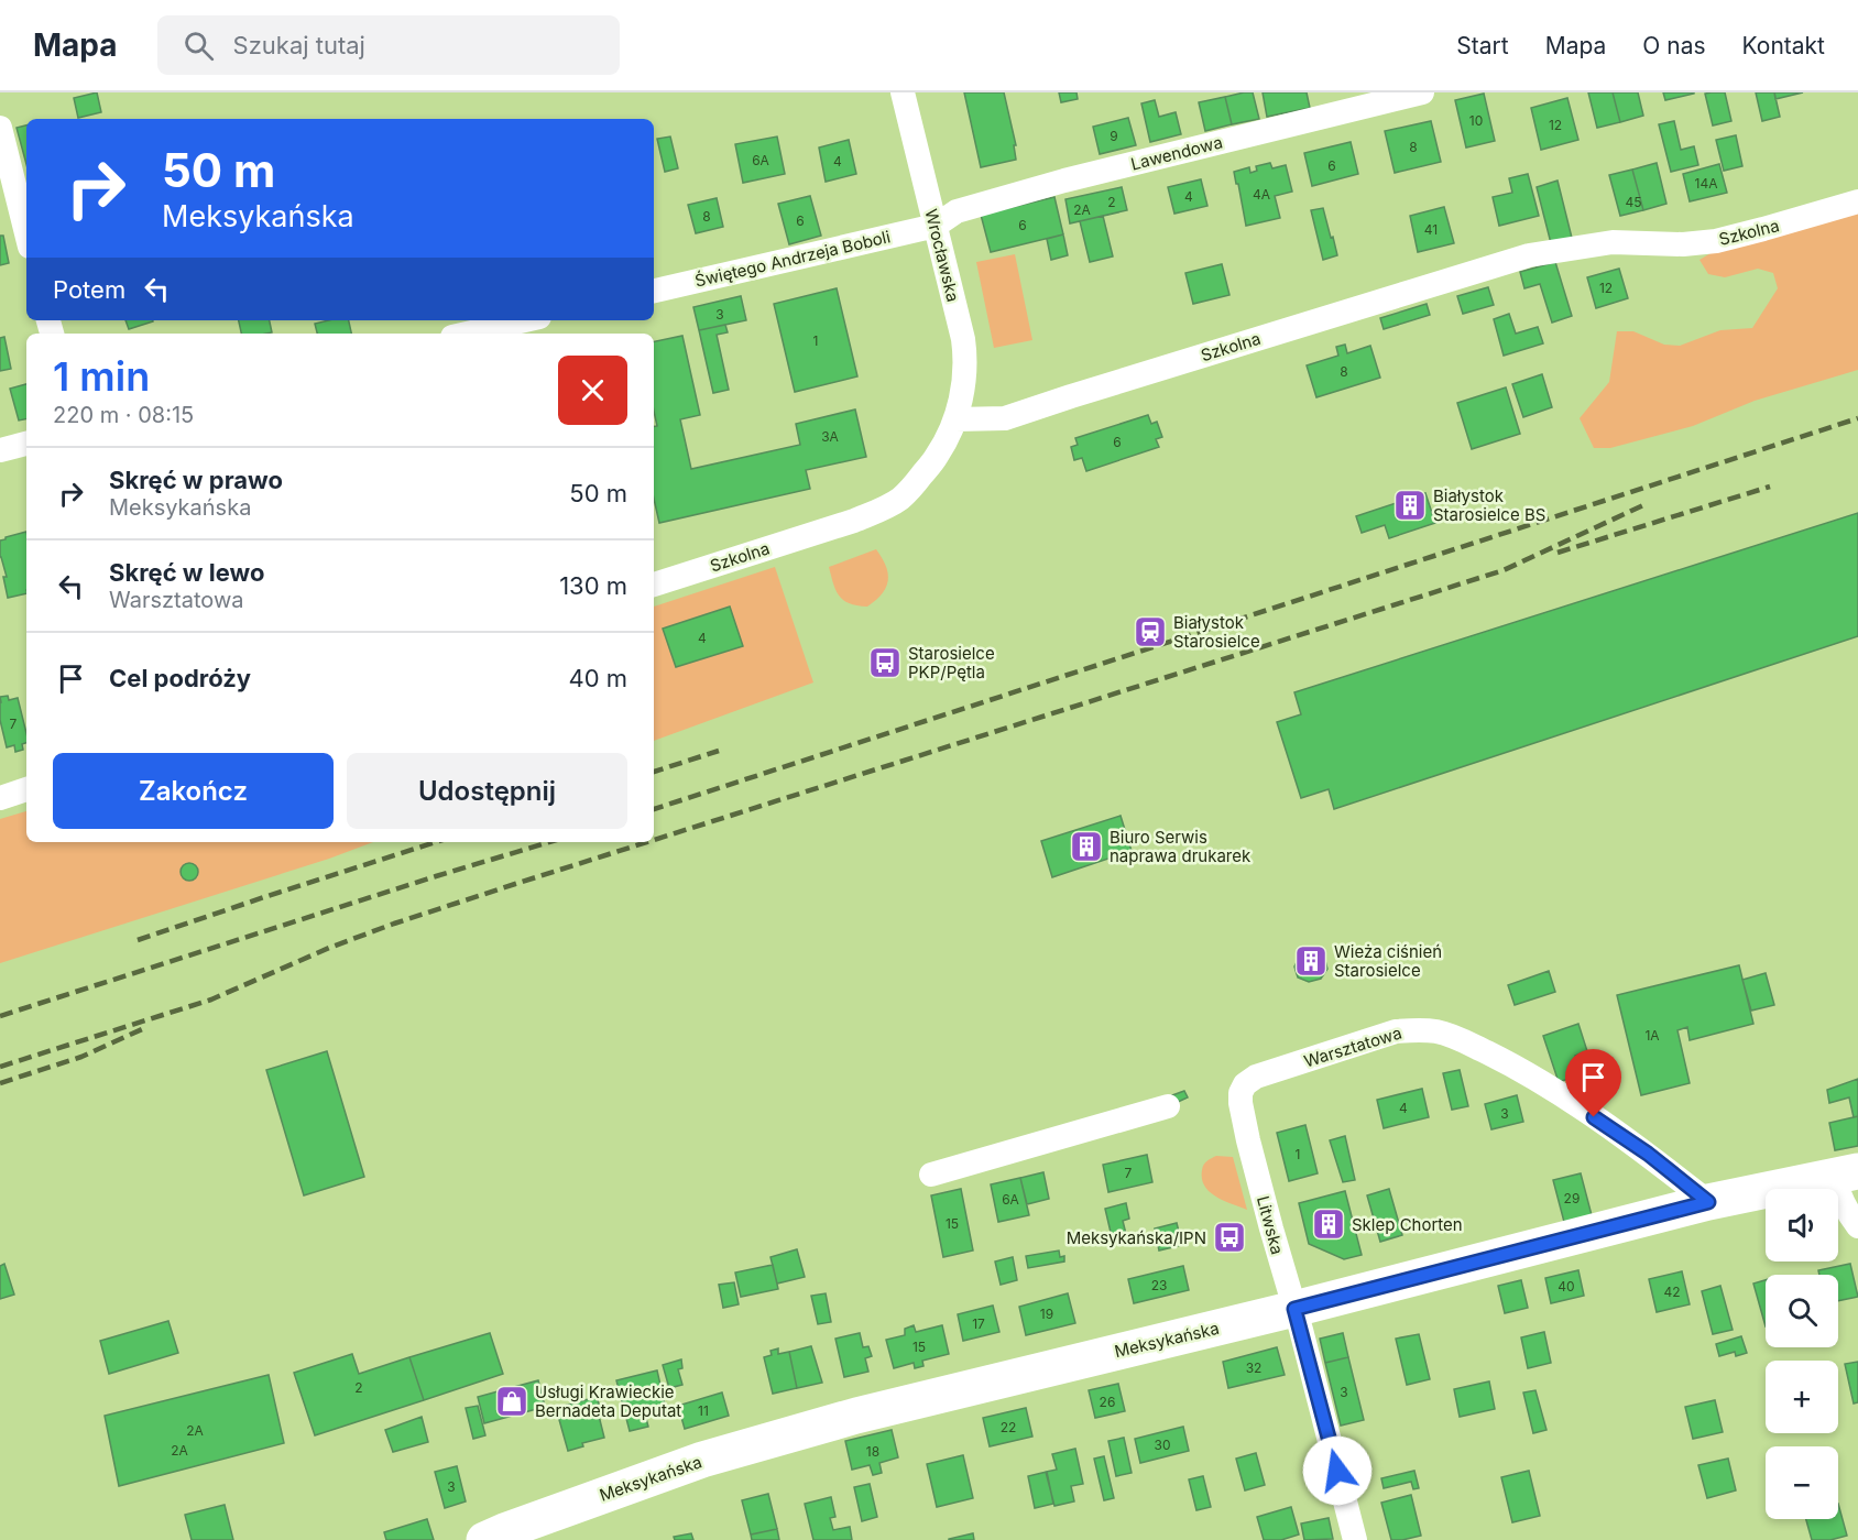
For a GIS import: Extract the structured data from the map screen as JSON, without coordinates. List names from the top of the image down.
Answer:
{
  "streets": {
    "street": [
      "Lawendowa",
      "Szkolna",
      "Wrocławska",
      "Świętego Andrzeja Boboli",
      "Warsztatowa",
      "Litwska",
      "Meksykańska"
    ]
  },
  "crossings": [
    ["Lawendowa", "Wrocławska"],
    ["Lawendowa", "Świętego Andrzeja Boboli"],
    ["Szkolna", "Wrocławska"],
    ["Wrocławska", "Świętego Andrzeja Boboli"],
    ["Warsztatowa", "Litwska"],
    ["Warsztatowa", "Meksykańska"],
    ["Litwska", "Meksykańska"]
  ],
  "places": {
    "building": [
      "Białystok Starosielce BS",
      "Biuro Serwis naprawa drukarek",
      "Wieża ciśnień Starosielce",
      "Sklep Chorten"
    ],
    "station": ["Białystok Starosielce"],
    "bus stop": ["Starosielce PKP/Pętla", "Meksykańska/IPN"],
    "shop": ["Usługi Krawieckie Bernadeta Deputat"]
  },
  "house_numbers": [
    "10",
    "12",
    "9",
    "8",
    "6A",
    "4",
    "6",
    "14A",
    "4A",
    "4",
    "2",
    "45",
    "2A",
    "8",
    "6",
    "6",
    "41",
    "12",
    "3",
    "1",
    "8",
    "3A",
    "6",
    "4",
    "7",
    "1A",
    "4",
    "3",
    "1",
    "7",
    "29",
    "6A",
    "15",
    "23",
    "40",
    "42",
    "19",
    "17",
    "15",
    "32",
    "2",
    "3",
    "26",
    "11",
    "22",
    "2A",
    "30",
    "2A",
    "18",
    "3"
  ],
  "page": {
    "header": "Mapa",
    "search": "Szukaj tutaj",
    "nav": [
      "Start",
      "Mapa",
      "O nas",
      "Kontakt"
    ],
    "turn": ["50 m", "Meksykańska"],
    "then": "Potem",
    "heading": ["1 min", "220 m · 08:15"],
    "list": [
      {
        "name": "Skręć w prawo",
        "note": "Meksykańska",
        "value": "50 m"
      },
      {
        "name": "Skręć w lewo",
        "note": "Warsztatowa",
        "value": "130 m"
      },
      {
        "name": "Cel podróży",
        "value": "40 m"
      }
    ],
    "buttons": ["Zakończ", "Udostępnij"],
    "map_buttons": ["+", "−"]
  }
}
